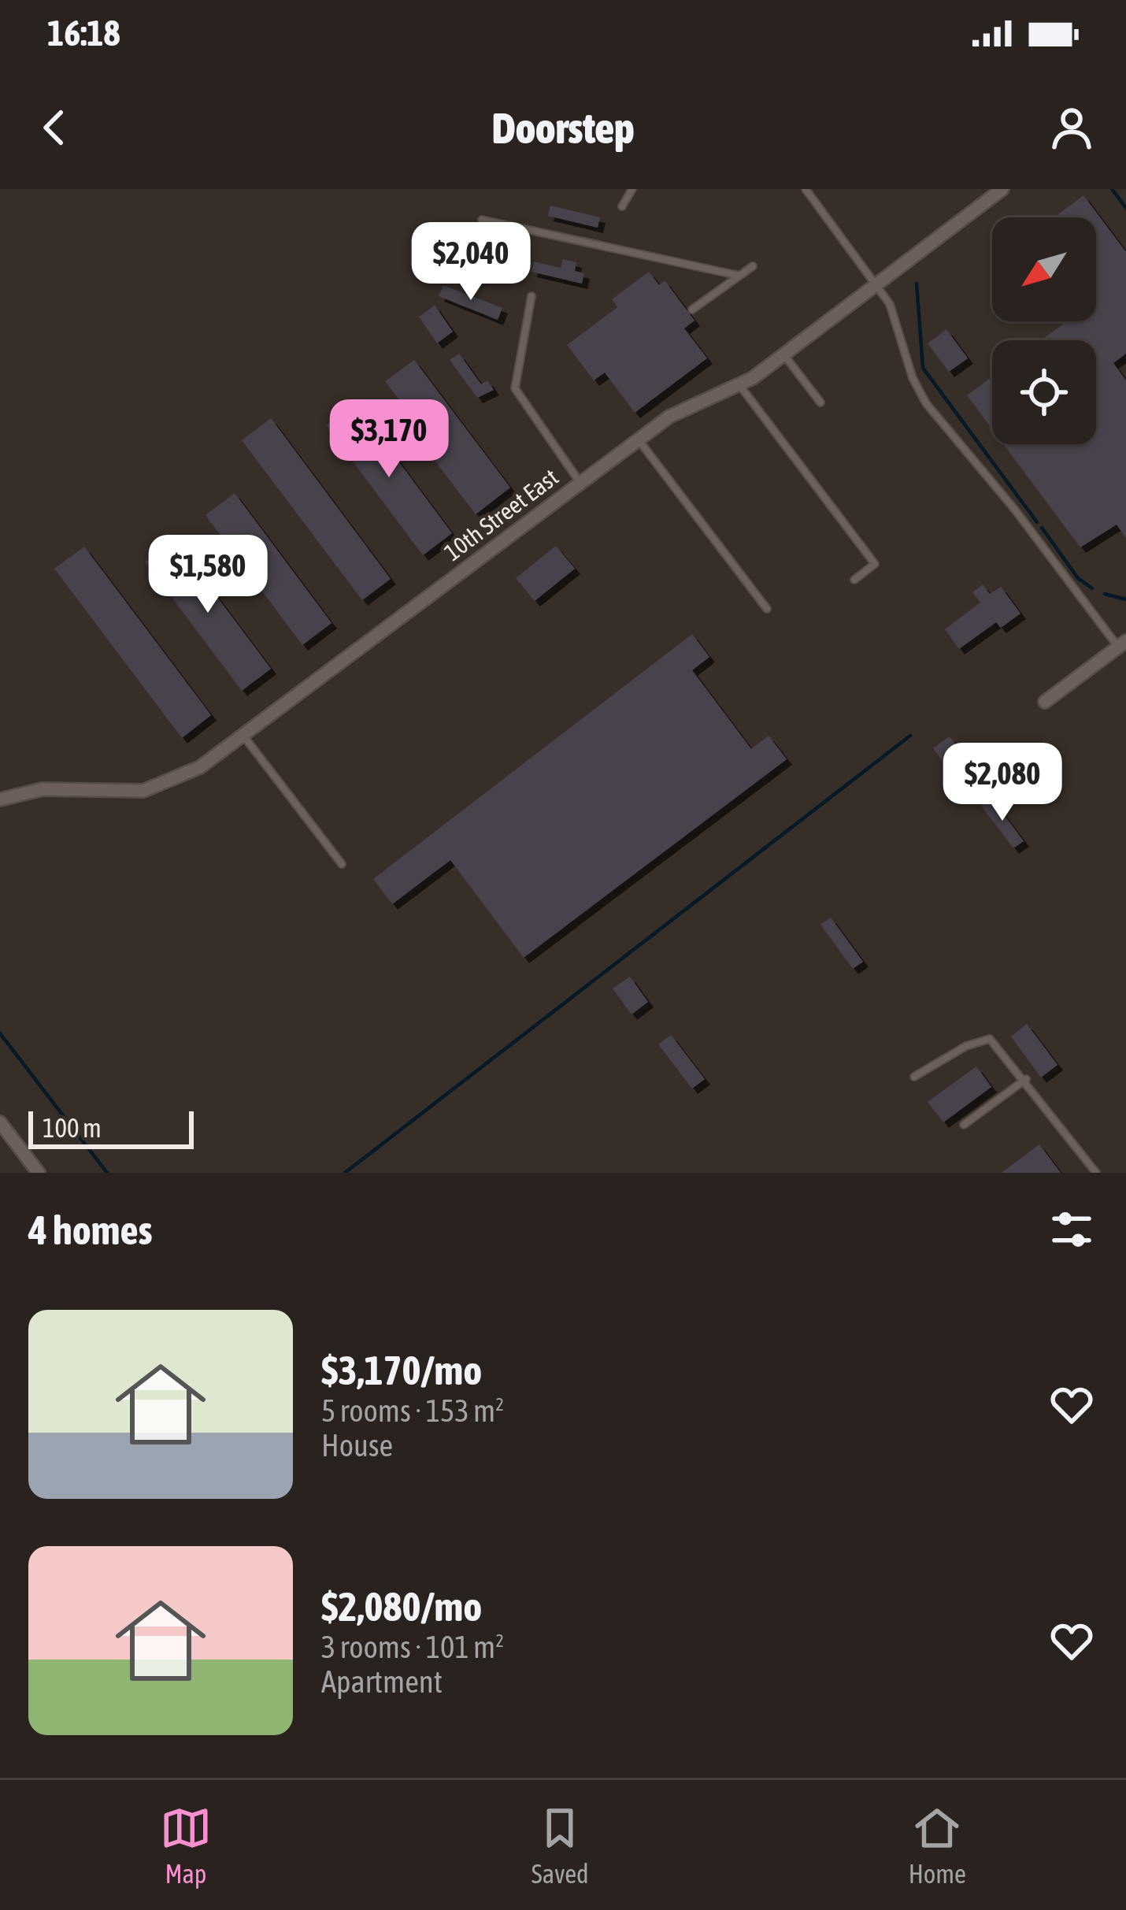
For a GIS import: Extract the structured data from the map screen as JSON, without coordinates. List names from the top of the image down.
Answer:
{
  "streets": {
    "street": ["10th Street East"]
  },
  "scale_bar": "100 m",
  "north": "bottom left",
  "page": {
    "status": "16:18",
    "header": "Doorstep",
    "price": [
      "$2,040",
      "$3,170",
      "$1,580",
      "$2,080"
    ],
    "scale": "100 m",
    "heading": "4 homes",
    "list": [
      {
        "name": "$3,170/mo",
        "note": "5 rooms · 153 m² · House"
      },
      {
        "name": "$2,080/mo",
        "note": "3 rooms · 101 m² · Apartment"
      }
    ],
    "tabs": ["Map", "Saved", "Home"]
  }
}
